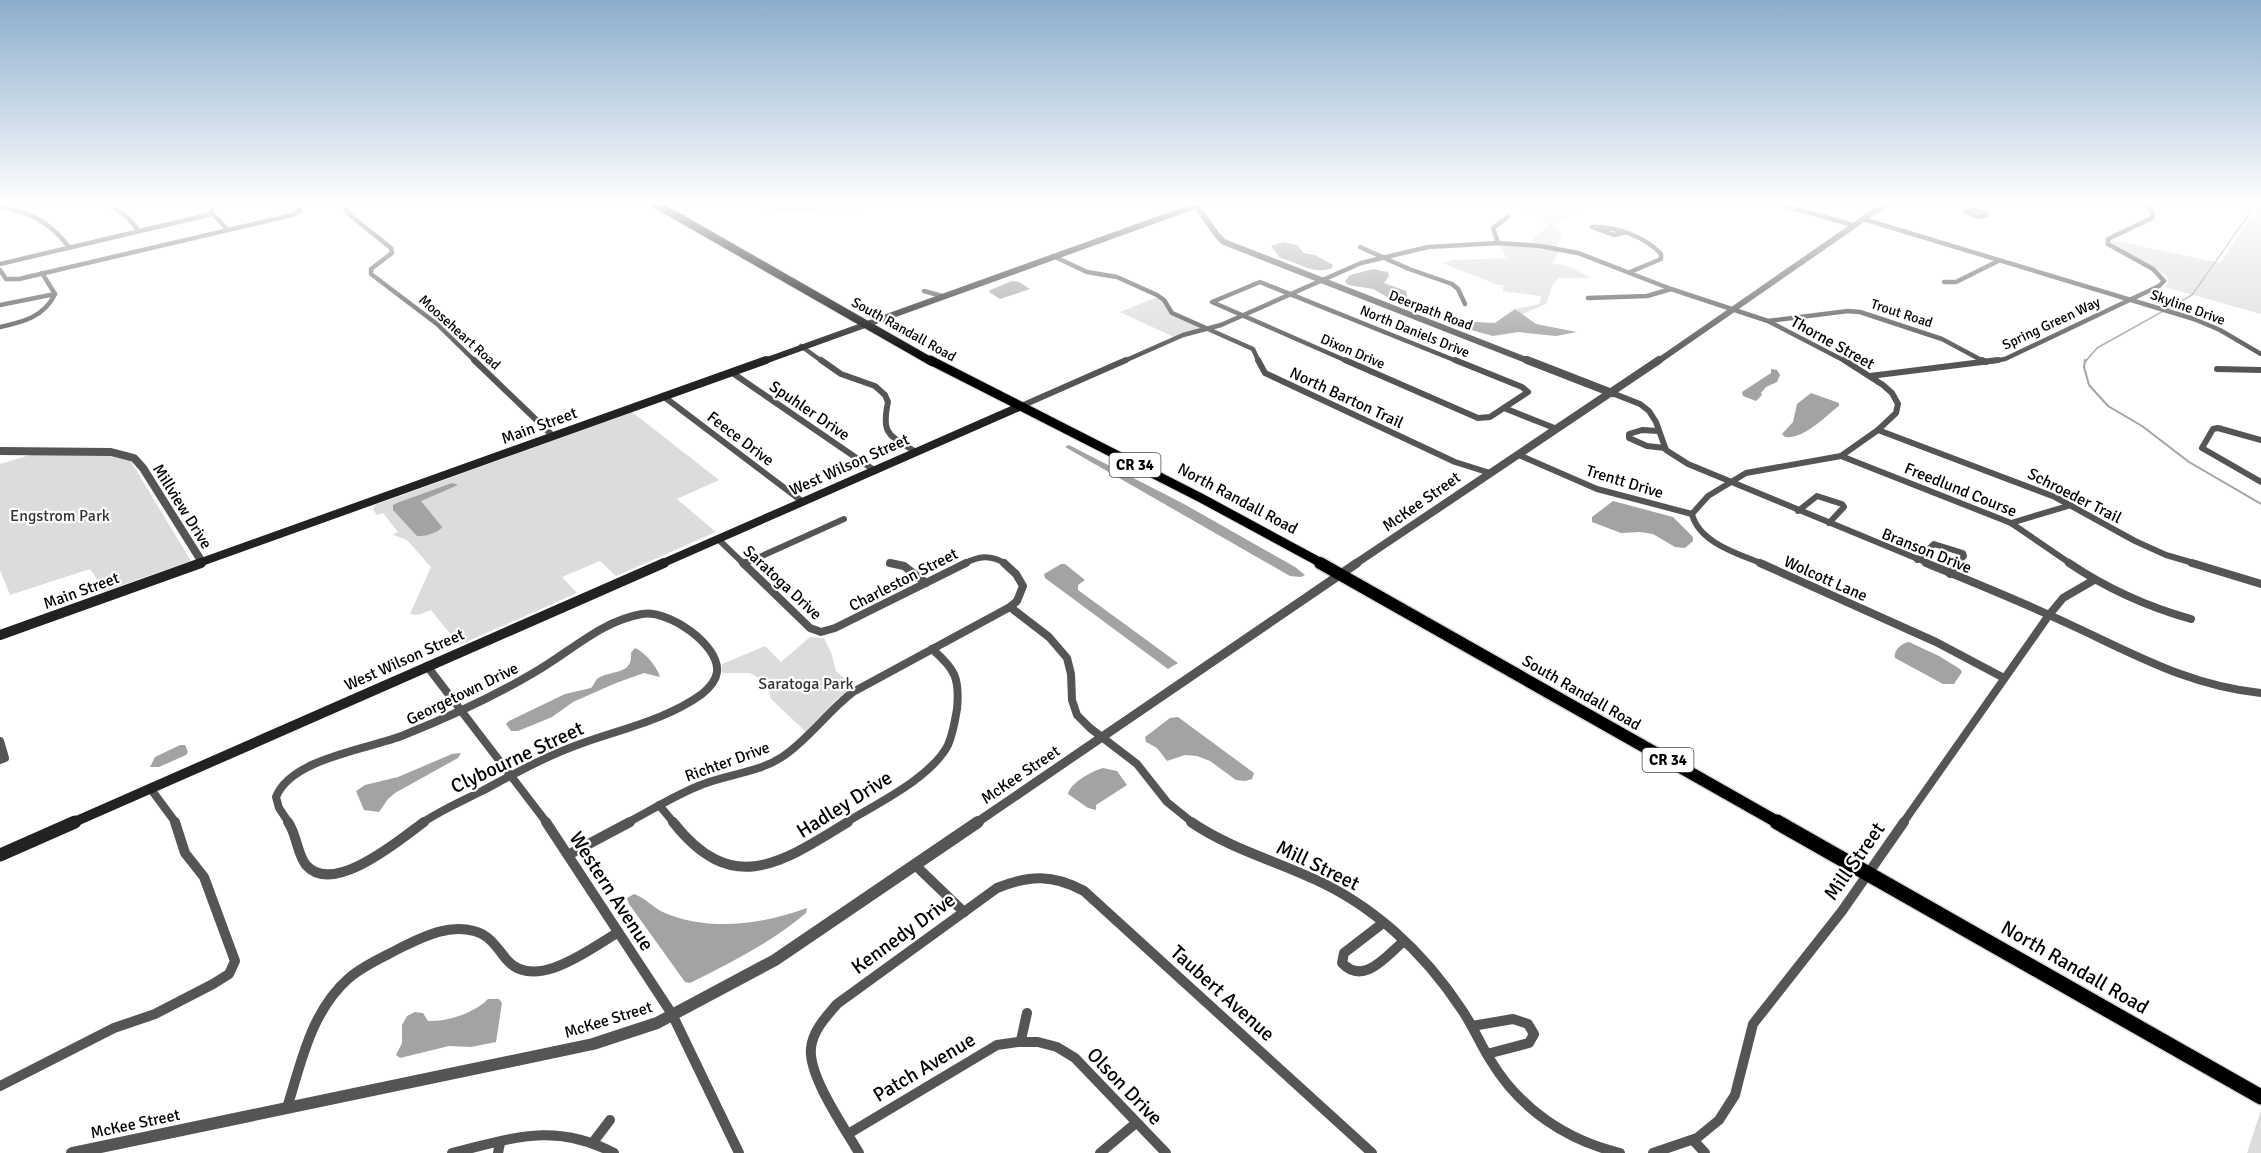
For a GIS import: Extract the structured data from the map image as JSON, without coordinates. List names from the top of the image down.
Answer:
{
  "streets": {
    "main road": [
      "South Randall Road",
      "Main Street",
      "West Wilson Street",
      "CR 34",
      "North Randall Road"
    ],
    "street": [
      "Skyline Drive",
      "Deerpath Road",
      "Trout Road",
      "Spring Green Way",
      "North Daniels Drive",
      "Mooseheart Road",
      "Thorne Street",
      "Dixon Drive",
      "North Barton Trail",
      "Spuhler Drive",
      "Feece Drive",
      "Trentt Drive",
      "Freedlund Course",
      "Schroeder Trail",
      "McKee Street",
      "Millview Drive",
      "Branson Drive",
      "Wolcott Lane",
      "Charleston Street",
      "Saratoga Drive",
      "Georgetown Drive",
      "Clybourne Street",
      "Richter Drive",
      "Hadley Drive",
      "Mill Street",
      "Western Avenue",
      "Kennedy Drive",
      "Taubert Avenue",
      "Patch Avenue",
      "Olson Drive"
    ]
  },
  "crossings": [
    ["Skyline Drive", "Spring Green Way"],
    ["Deerpath Road", "West Wilson Street"],
    ["Deerpath Road", "McKee Street"],
    ["Trout Road", "Spring Green Way"],
    ["Trout Road", "Thorne Street"],
    ["Spring Green Way", "Thorne Street"],
    ["South Randall Road", "Main Street"],
    ["South Randall Road", "West Wilson Street"],
    ["South Randall Road", "North Randall Road"],
    ["South Randall Road", "McKee Street"],
    ["South Randall Road", "Mill Street"],
    ["North Daniels Drive", "Dixon Drive"],
    ["North Daniels Drive", "West Wilson Street"],
    ["Mooseheart Road", "Main Street"],
    ["Thorne Street", "West Wilson Street"],
    ["Thorne Street", "Freedlund Course"],
    ["Thorne Street", "Schroeder Trail"],
    ["Thorne Street", "McKee Street"],
    ["Thorne Street", "Branson Drive"],
    ["Dixon Drive", "West Wilson Street"],
    ["North Barton Trail", "Main Street"],
    ["North Barton Trail", "West Wilson Street"],
    ["North Barton Trail", "McKee Street"],
    ["Spuhler Drive", "Main Street"],
    ["Spuhler Drive", "West Wilson Street"],
    ["Main Street", "Feece Drive"],
    ["Main Street", "Millview Drive"],
    ["Feece Drive", "West Wilson Street"],
    ["West Wilson Street", "North Randall Road"],
    ["West Wilson Street", "McKee Street"],
    ["West Wilson Street", "Saratoga Drive"],
    ["West Wilson Street", "Western Avenue"],
    ["Trentt Drive", "McKee Street"],
    ["Trentt Drive", "Wolcott Lane"],
    ["Freedlund Course", "Mill Street"],
    ["North Randall Road", "McKee Street"],
    ["North Randall Road", "Mill Street"],
    ["McKee Street", "Mill Street"],
    ["McKee Street", "Western Avenue"],
    ["Branson Drive", "Mill Street"],
    ["Wolcott Lane", "Mill Street"],
    ["Charleston Street", "Saratoga Drive"],
    ["Charleston Street", "Richter Drive"],
    ["Charleston Street", "Mill Street"],
    ["Georgetown Drive", "Clybourne Street"],
    ["Georgetown Drive", "Western Avenue"],
    ["Clybourne Street", "Western Avenue"],
    ["Richter Drive", "Hadley Drive"],
    ["Richter Drive", "Mill Street"],
    ["Richter Drive", "Western Avenue"],
    ["Kennedy Drive", "Taubert Avenue"],
    ["Kennedy Drive", "Patch Avenue"],
    ["Patch Avenue", "Olson Drive"]
  ],
  "parks": ["Engstrom Park", "Saratoga Park"]
}
